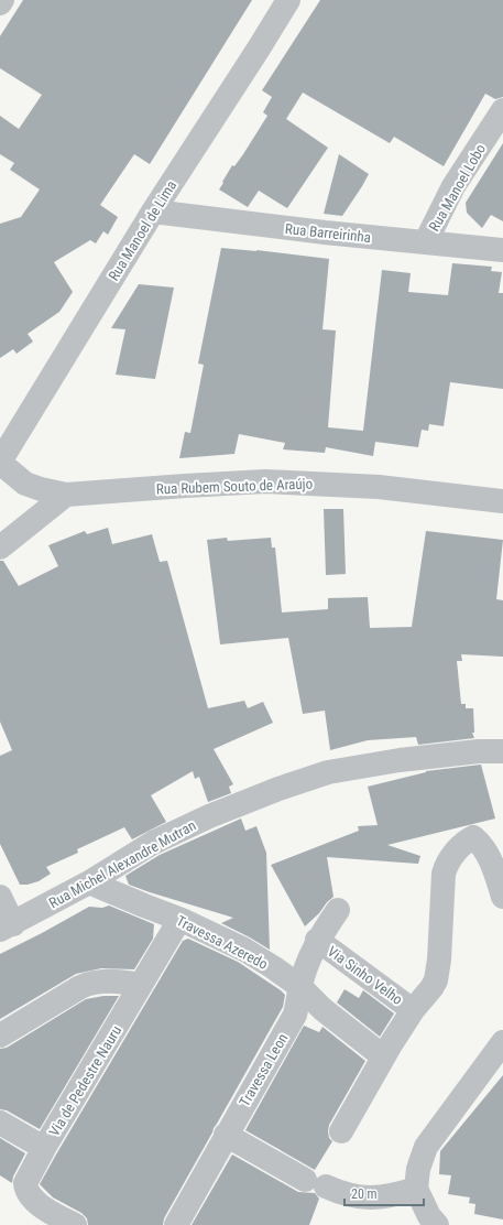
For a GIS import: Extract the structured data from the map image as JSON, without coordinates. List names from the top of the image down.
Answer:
{
  "streets": {
    "street": [
      "Rua Manoel Lobo",
      "Rua Manoel de Lima",
      "Rua Barreirinha",
      "Rua Rubem Souto de Araújo",
      "Rua Michel Alexandre Mutran",
      "Travessa Azeredo",
      "Via Sinho Velho",
      "Travessa Leon",
      "Via de Pedestre Nauru"
    ]
  },
  "crossings": [
    ["Rua Manoel Lobo", "Rua Barreirinha"],
    ["Rua Manoel de Lima", "Rua Barreirinha"],
    ["Rua Manoel de Lima", "Rua Rubem Souto de Araújo"],
    ["Rua Michel Alexandre Mutran", "Travessa Azeredo"],
    ["Travessa Azeredo", "Travessa Leon"],
    ["Travessa Azeredo", "Via de Pedestre Nauru"],
    ["Via Sinho Velho", "Travessa Leon"]
  ],
  "scale_bar": "20 m"
}
